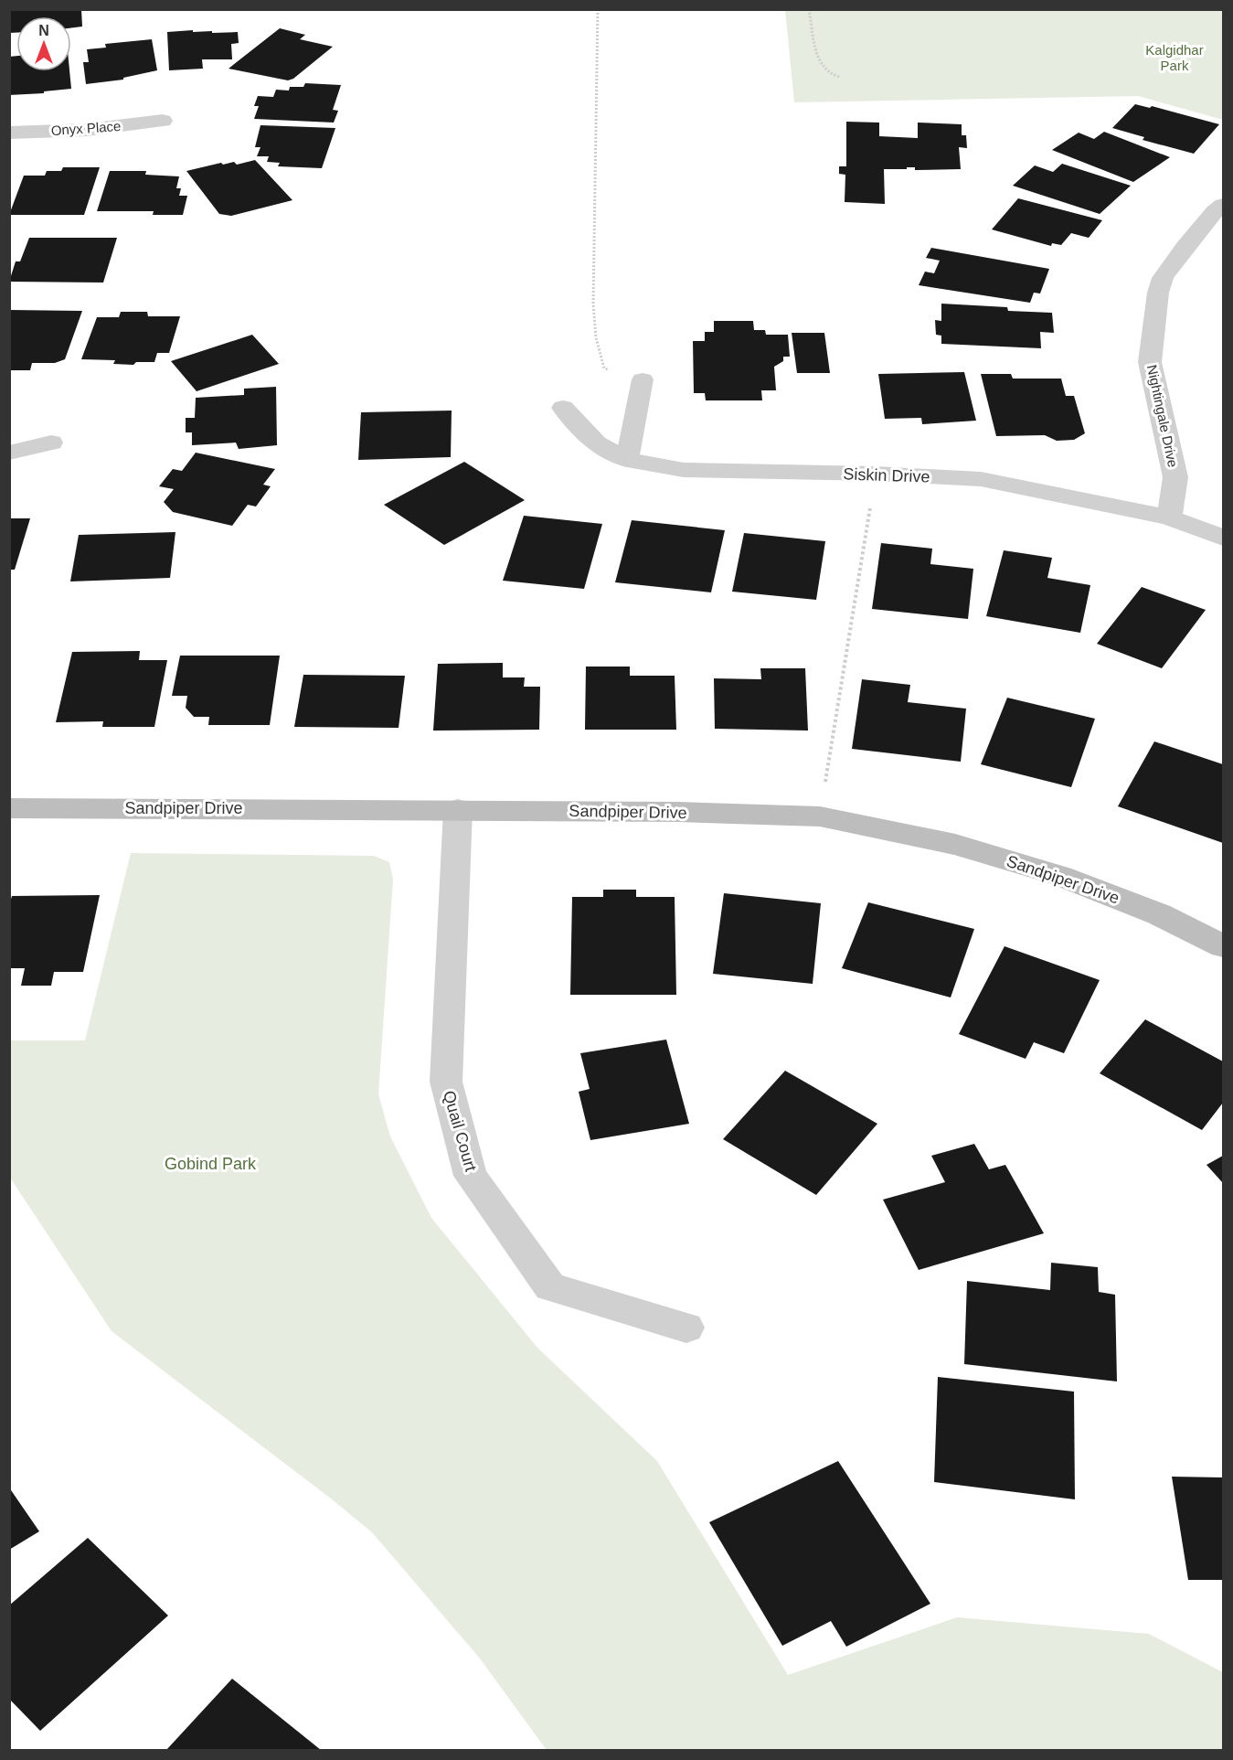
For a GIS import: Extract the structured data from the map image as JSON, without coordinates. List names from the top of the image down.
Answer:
{
  "streets": {
    "street": [
      "Onyx Place",
      "Nightingale Drive",
      "Siskin Drive",
      "Sandpiper Drive",
      "Quail Court"
    ]
  },
  "crossings": [
    ["Nightingale Drive", "Siskin Drive"],
    ["Sandpiper Drive", "Quail Court"]
  ],
  "parks": ["Kalgidhar Park", "Gobind Park"],
  "north": "top"
}
